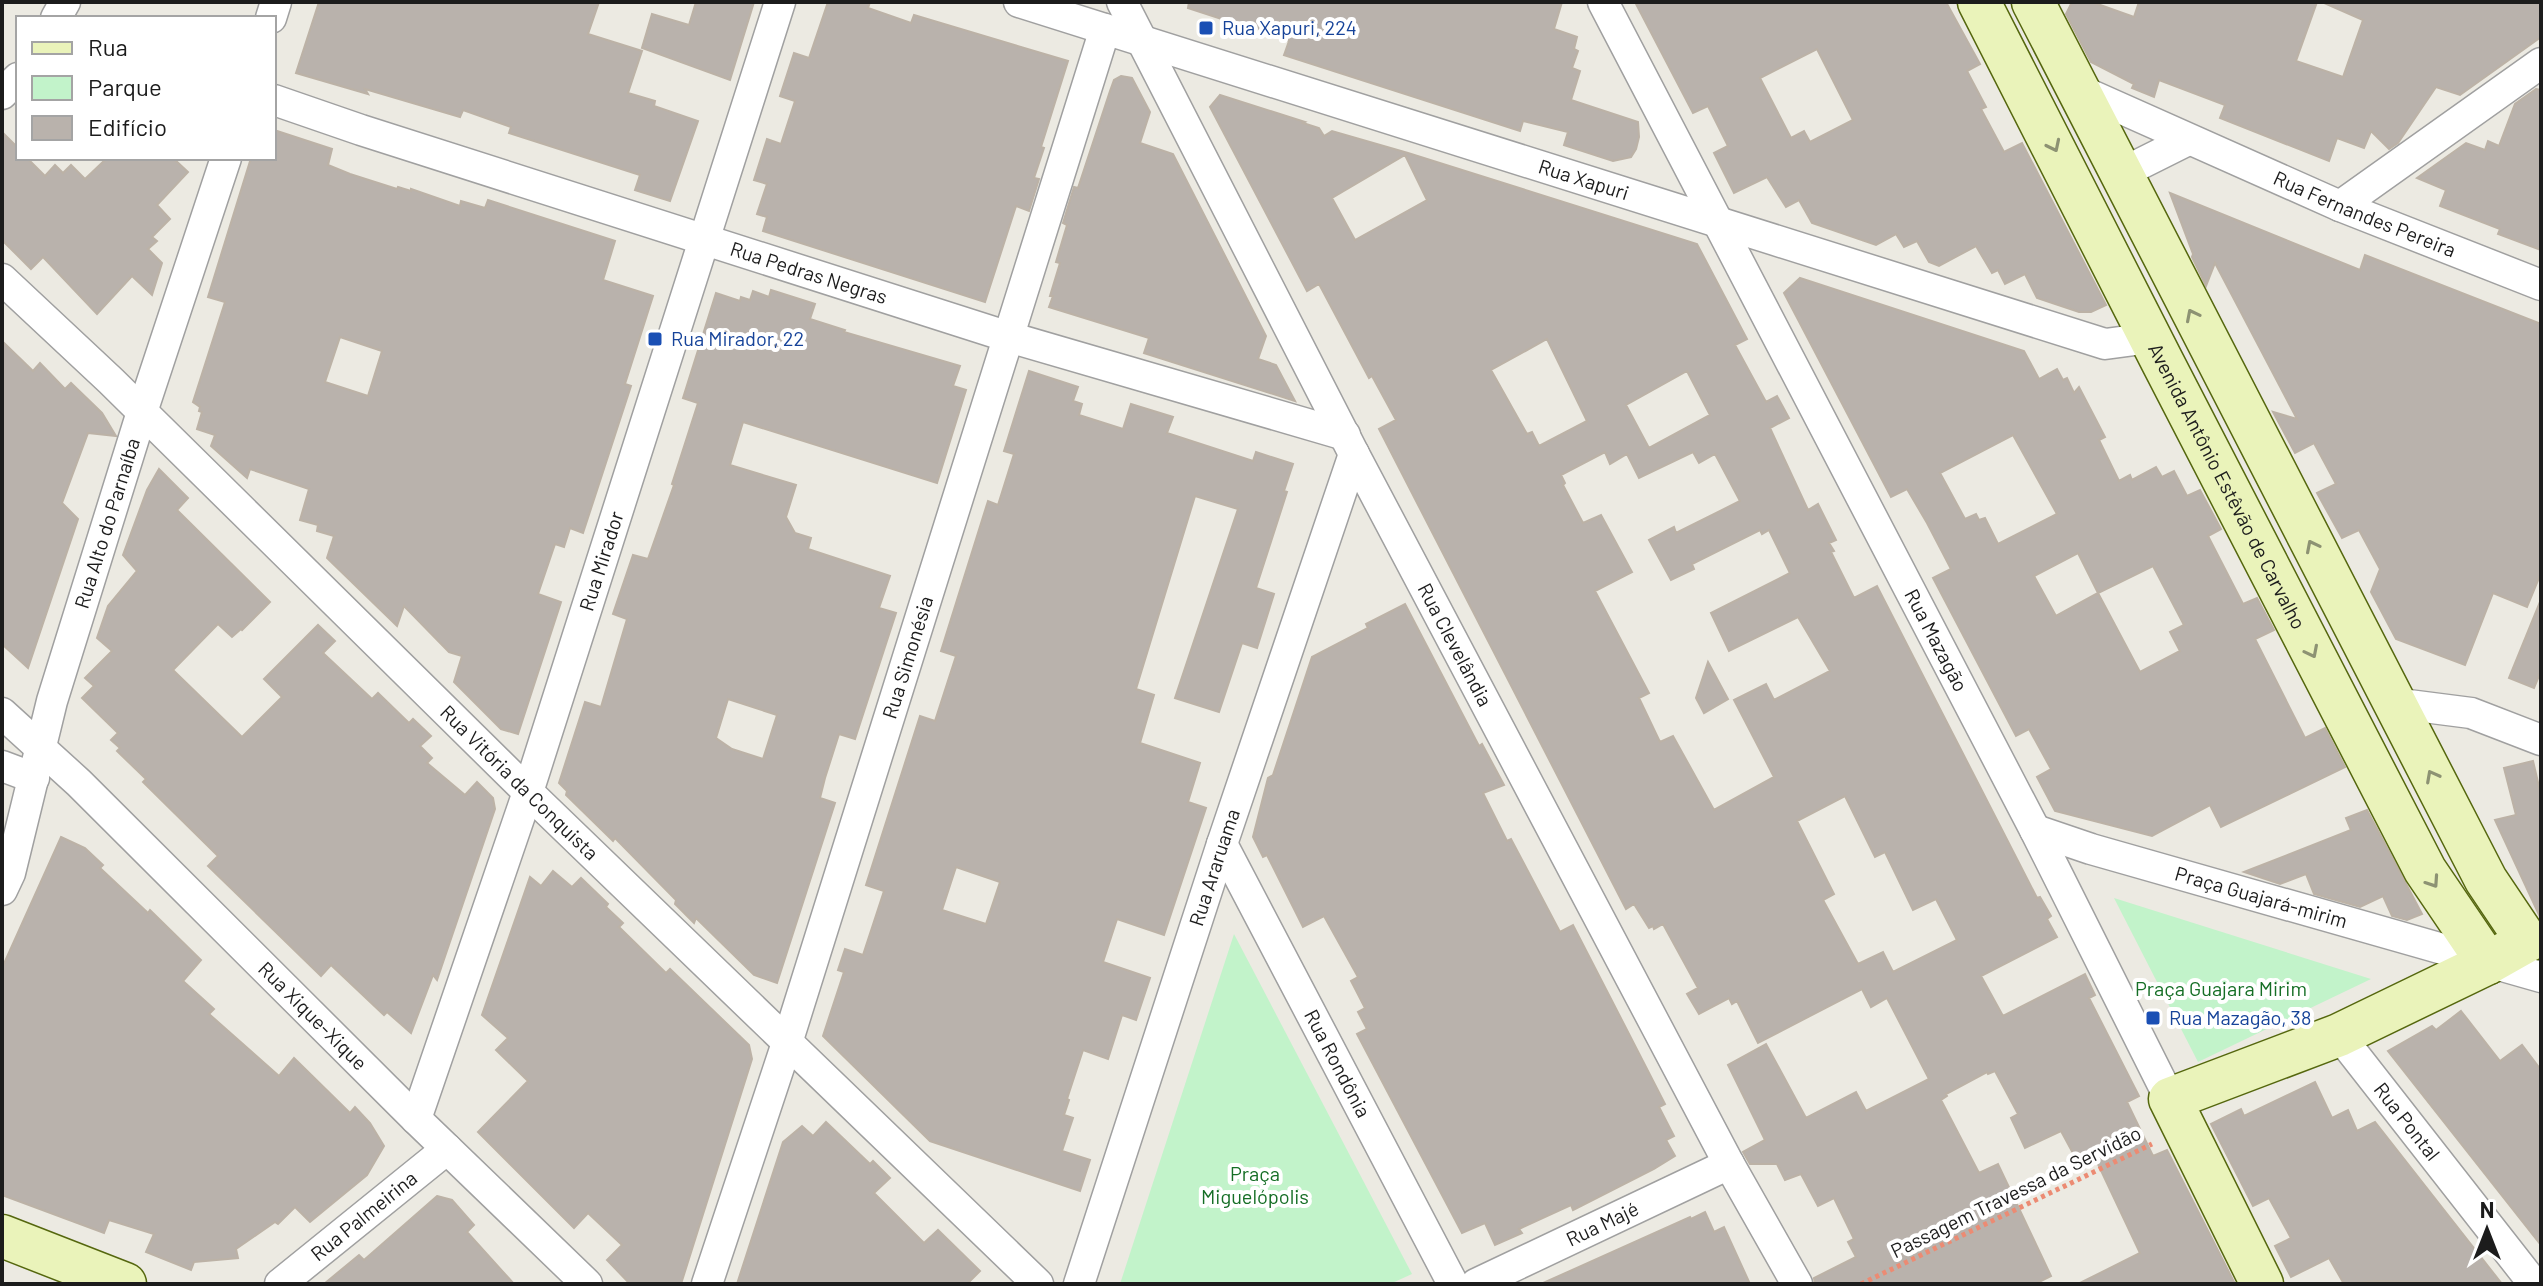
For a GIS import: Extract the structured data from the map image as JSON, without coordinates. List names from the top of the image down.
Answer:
{
  "streets": {
    "street": [
      "Rua Xapuri",
      "Rua Fernandes Pereira",
      "Rua Pedras Negras",
      "Avenida Antônio Estêvão de Carvalho",
      "Rua Alto do Parnaíba",
      "Rua Mirador",
      "Rua Mazagão",
      "Rua Clevelândia",
      "Rua Simonésia",
      "Rua Vitória da Conquista",
      "Rua Araruama",
      "Praça Guajará-mirim",
      "Rua Xique-Xique",
      "Rua Rondônia",
      "Rua Pontal",
      "Rua Palmeirina",
      "Rua Majé"
    ],
    "path": ["Passagem Travessa da Servidão"]
  },
  "crossings": [
    ["Rua Xapuri", "Avenida Antônio Estêvão de Carvalho"],
    ["Rua Xapuri", "Rua Mazagão"],
    ["Rua Xapuri", "Rua Clevelândia"],
    ["Rua Xapuri", "Rua Simonésia"],
    ["Rua Pedras Negras", "Rua Mirador"],
    ["Rua Pedras Negras", "Rua Clevelândia"],
    ["Rua Pedras Negras", "Rua Simonésia"],
    ["Rua Pedras Negras", "Rua Araruama"],
    ["Avenida Antônio Estêvão de Carvalho", "Praça Guajará-mirim"],
    ["Rua Alto do Parnaíba", "Rua Vitória da Conquista"],
    ["Rua Alto do Parnaíba", "Rua Xique-Xique"],
    ["Rua Mirador", "Rua Vitória da Conquista"],
    ["Rua Mirador", "Rua Xique-Xique"],
    ["Rua Mazagão", "Praça Guajará-mirim"],
    ["Rua Mazagão", "Passagem Travessa da Servidão"],
    ["Rua Clevelândia", "Rua Araruama"],
    ["Rua Clevelândia", "Rua Majé"],
    ["Rua Simonésia", "Rua Vitória da Conquista"],
    ["Rua Araruama", "Rua Rondônia"],
    ["Rua Xique-Xique", "Rua Palmeirina"]
  ],
  "parks": ["Praça Guajara Mirim", "Praça Miguelópolis"],
  "places": {
    "transit": ["Rua Xapuri, 224", "Rua Mirador, 22", "Rua Mazagão, 38"]
  },
  "legend": ["Rua", "Parque", "Edifício"],
  "north": "top"
}
